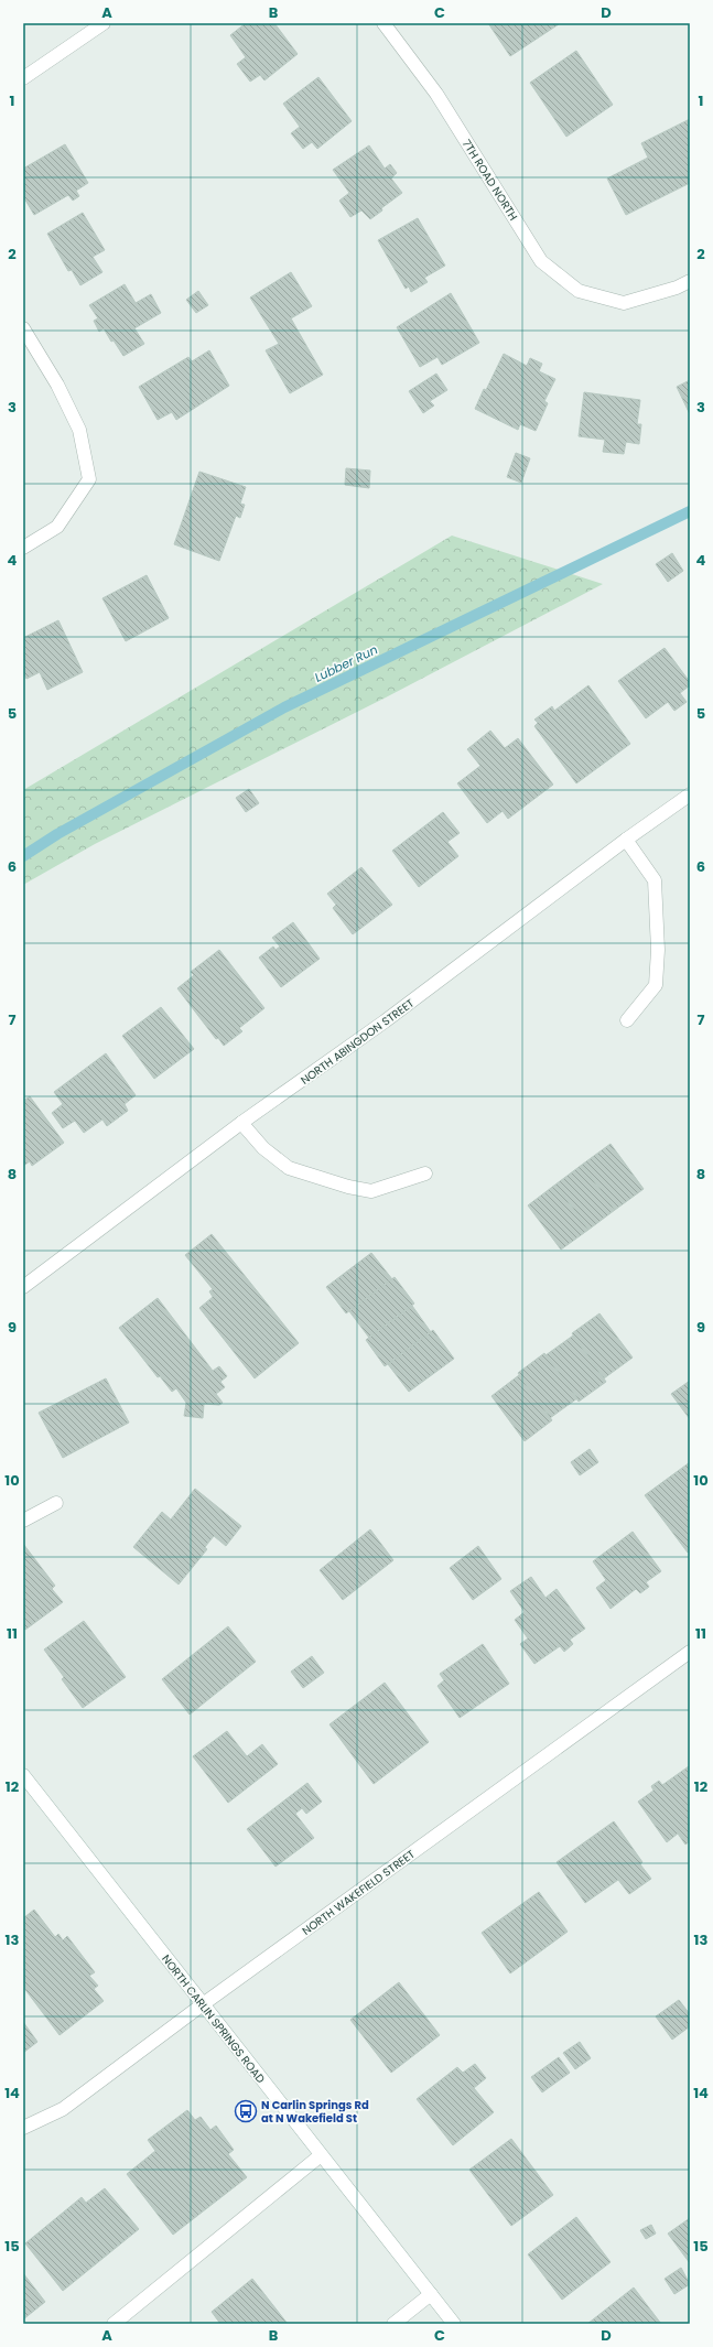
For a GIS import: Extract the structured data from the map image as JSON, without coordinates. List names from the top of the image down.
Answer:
{
  "streets": {
    "street": [
      "7TH ROAD NORTH",
      "NORTH ABINGDON STREET",
      "NORTH WAKEFIELD STREET",
      "NORTH CARLIN SPRINGS ROAD"
    ]
  },
  "crossings": [
    ["NORTH WAKEFIELD STREET", "NORTH CARLIN SPRINGS ROAD"]
  ],
  "water": ["Lubber Run"],
  "places": {
    "bus stop": ["N Carlin Springs Rd at N Wakefield St"]
  },
  "grid": {
    "columns": [
      "A",
      "B",
      "C",
      "D"
    ],
    "rows": [
      "1",
      "2",
      "3",
      "4",
      "5",
      "6",
      "7",
      "8",
      "9",
      "10",
      "11",
      "12",
      "13",
      "14",
      "15"
    ]
  }
}
